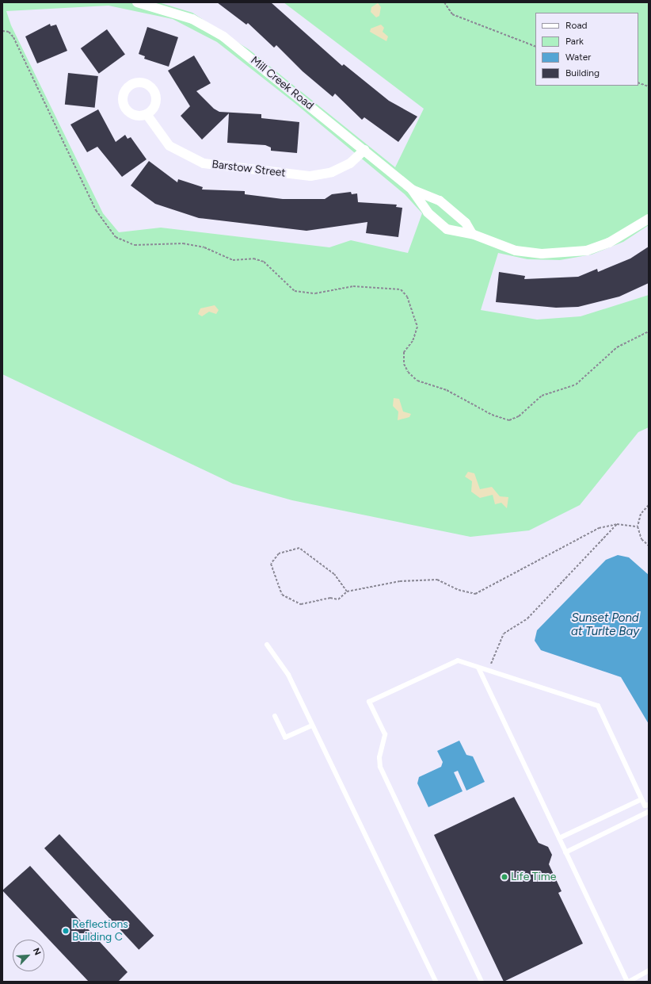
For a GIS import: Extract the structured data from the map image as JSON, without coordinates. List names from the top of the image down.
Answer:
{
  "streets": {
    "street": ["Mill Creek Road", "Barstow Street"]
  },
  "crossings": [
    ["Mill Creek Road", "Barstow Street"]
  ],
  "water": ["Sunset Pond at Turlte Bay"],
  "places": ["Life Time", "Reflections Building C"],
  "legend": [
    "Road",
    "Park",
    "Water",
    "Building"
  ],
  "north": "top right"
}
